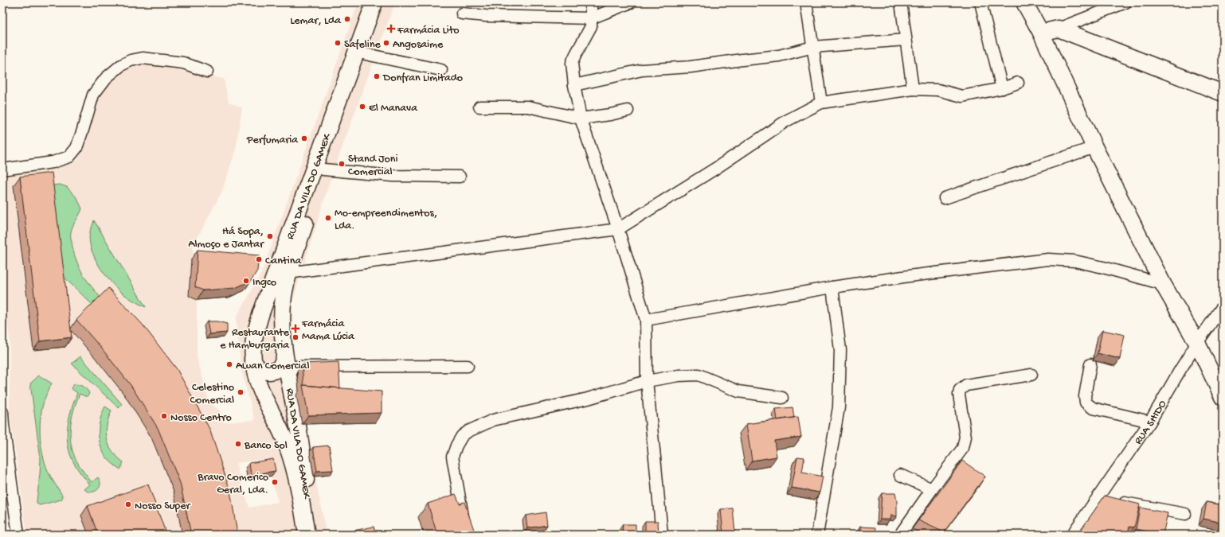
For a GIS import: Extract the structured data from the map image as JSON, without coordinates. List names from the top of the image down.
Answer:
{
  "streets": {
    "main road": ["RUA DA VILA DO GAMEK"],
    "street": ["RUA SHIDO"]
  },
  "places": {
    "other": [
      "Lemar, Lda",
      "Safeline",
      "Angosaime",
      "Donfran Limitado",
      "El Manava",
      "Perfumaria",
      "Stand Joni Comercial",
      "Mo-empreendimentos, Lda.",
      "Há Sopa, Almoço e Jantar",
      "Cantina",
      "Ingco",
      "Restaurante e Hamburgaria",
      "Awan Comercial",
      "Celestino Comercial",
      "Nosso Centro",
      "Banco Sol",
      "Bravo Comerico Geral, Lda.",
      "Nosso Super"
    ],
    "health": ["Farmácia Lito", "Farmácia Mama Lúcia"]
  }
}
